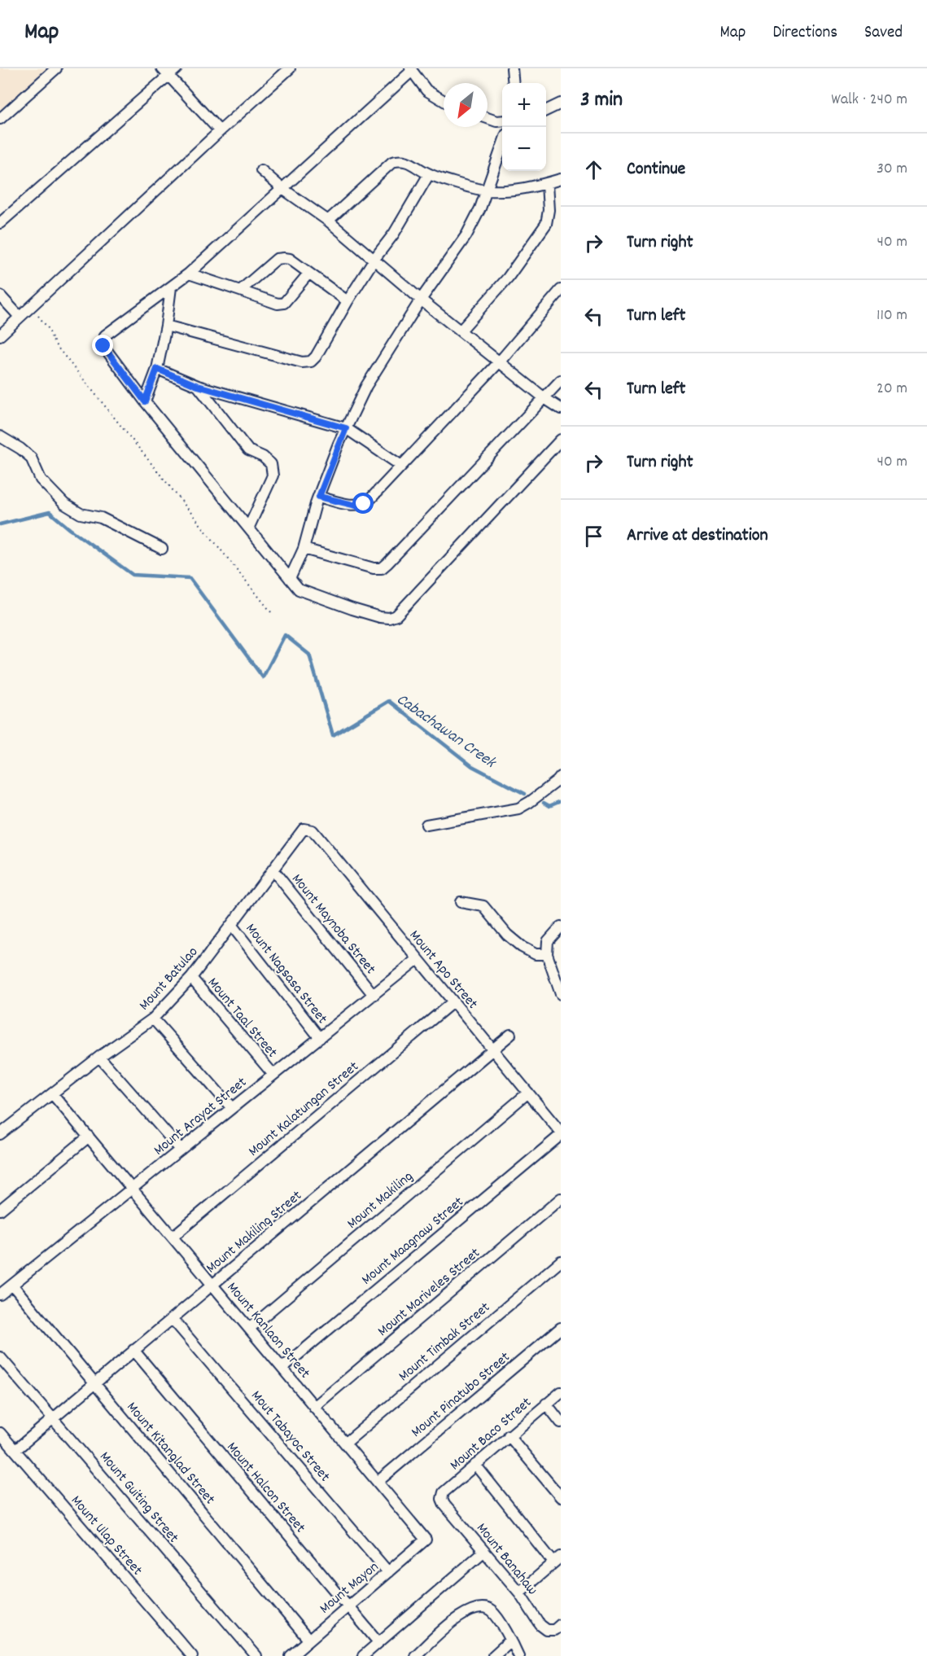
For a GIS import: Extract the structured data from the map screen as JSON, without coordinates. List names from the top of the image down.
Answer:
{
  "streets": {
    "street": [
      "Mount Maynoba Street",
      "Mount Apo Street",
      "Mount Nagsasa Street",
      "Mount Batulao",
      "Mount Taal Street",
      "Mount Kalatungan Street",
      "Mount Arayat Street",
      "Mount Makiling",
      "Mount Makiling Street",
      "Mount Maagnaw Street",
      "Mount Mariveles Street",
      "Mount Kanlaon Street",
      "Mount Timbak Street",
      "Mount Pinatubo Street",
      "Mount Baco Street",
      "Mout Tabayoc Street",
      "Mount Kitanglad Street",
      "Mount Halcon Street",
      "Mount Guiting Street",
      "Mount Ulap Street",
      "Mount Banahaw",
      "Mount Mayon"
    ]
  },
  "crossings": [
    ["Mount Maynoba Street", "Mount Batulao"],
    ["Mount Maynoba Street", "Mount Arayat Street"],
    ["Mount Apo Street", "Mount Batulao"],
    ["Mount Apo Street", "Mount Kalatungan Street"],
    ["Mount Apo Street", "Mount Arayat Street"],
    ["Mount Apo Street", "Mount Makiling"],
    ["Mount Apo Street", "Mount Makiling Street"],
    ["Mount Apo Street", "Mount Maagnaw Street"],
    ["Mount Nagsasa Street", "Mount Batulao"],
    ["Mount Nagsasa Street", "Mount Arayat Street"],
    ["Mount Batulao", "Mount Taal Street"],
    ["Mount Batulao", "Mount Kanlaon Street"],
    ["Mount Taal Street", "Mount Arayat Street"],
    ["Mount Kalatungan Street", "Mount Kanlaon Street"],
    ["Mount Arayat Street", "Mount Kanlaon Street"],
    ["Mount Arayat Street", "Mount Kitanglad Street"],
    ["Mount Makiling", "Mount Kanlaon Street"],
    ["Mount Makiling Street", "Mount Kanlaon Street"],
    ["Mount Makiling Street", "Mout Tabayoc Street"],
    ["Mount Makiling Street", "Mount Kitanglad Street"],
    ["Mount Makiling Street", "Mount Halcon Street"],
    ["Mount Makiling Street", "Mount Guiting Street"],
    ["Mount Makiling Street", "Mount Ulap Street"],
    ["Mount Maagnaw Street", "Mount Kanlaon Street"],
    ["Mount Mariveles Street", "Mount Kanlaon Street"],
    ["Mount Kanlaon Street", "Mount Timbak Street"],
    ["Mount Kanlaon Street", "Mount Pinatubo Street"],
    ["Mount Kanlaon Street", "Mount Mayon"],
    ["Mount Baco Street", "Mount Banahaw"],
    ["Mout Tabayoc Street", "Mount Mayon"],
    ["Mount Kitanglad Street", "Mount Mayon"],
    ["Mount Halcon Street", "Mount Mayon"]
  ],
  "water": ["Cabachawan Creek"],
  "north": "bottom left",
  "page": {
    "header": "Map",
    "nav": ["Map", "Directions", "Saved"],
    "heading": ["3 min", "Walk · 240 m"],
    "map_buttons": ["+", "−"],
    "list": [
      ["Continue", "30 m"],
      ["Turn right", "40 m"],
      ["Turn left", "110 m"],
      ["Turn left", "20 m"],
      ["Turn right", "40 m"],
      "Arrive at destination"
    ]
  }
}
